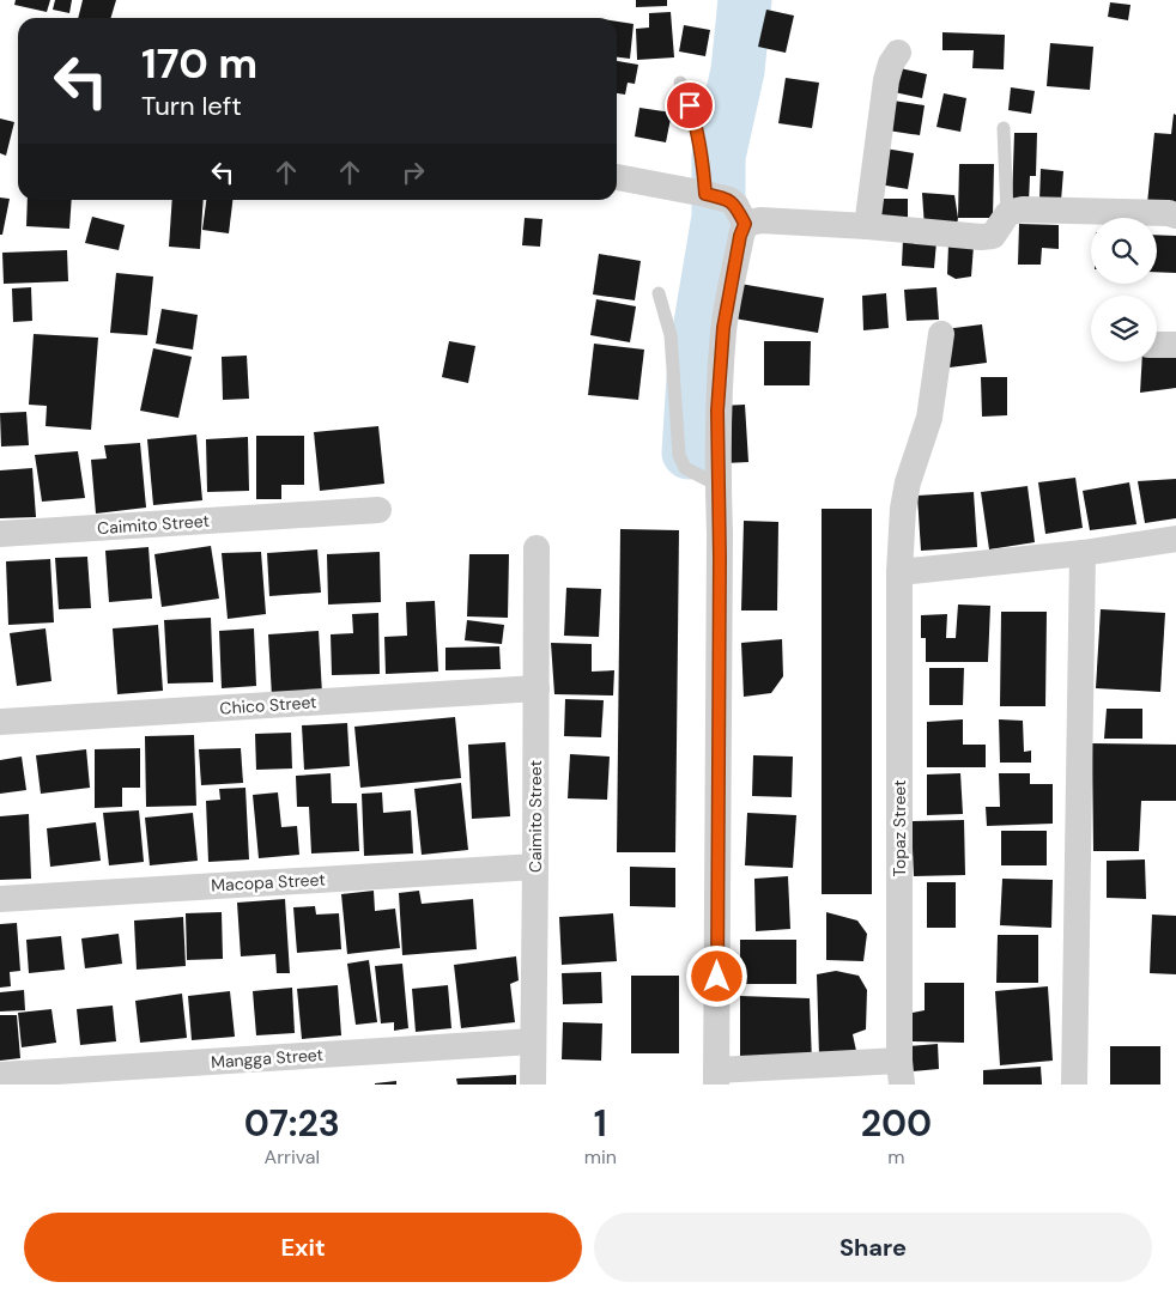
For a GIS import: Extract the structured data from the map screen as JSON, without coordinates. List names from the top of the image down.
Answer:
{
  "streets": {
    "street": [
      "Caimito Street",
      "Chico Street",
      "Topaz Street",
      "Macopa Street",
      "Mangga Street"
    ]
  },
  "crossings": [
    ["Caimito Street", "Chico Street"],
    ["Caimito Street", "Macopa Street"],
    ["Caimito Street", "Mangga Street"]
  ],
  "page": {
    "turn": ["170 m", "Turn left"],
    "eta": [
      "07:23",
      "Arrival",
      "1",
      "min",
      "200",
      "m"
    ],
    "buttons": ["Exit", "Share"]
  }
}
